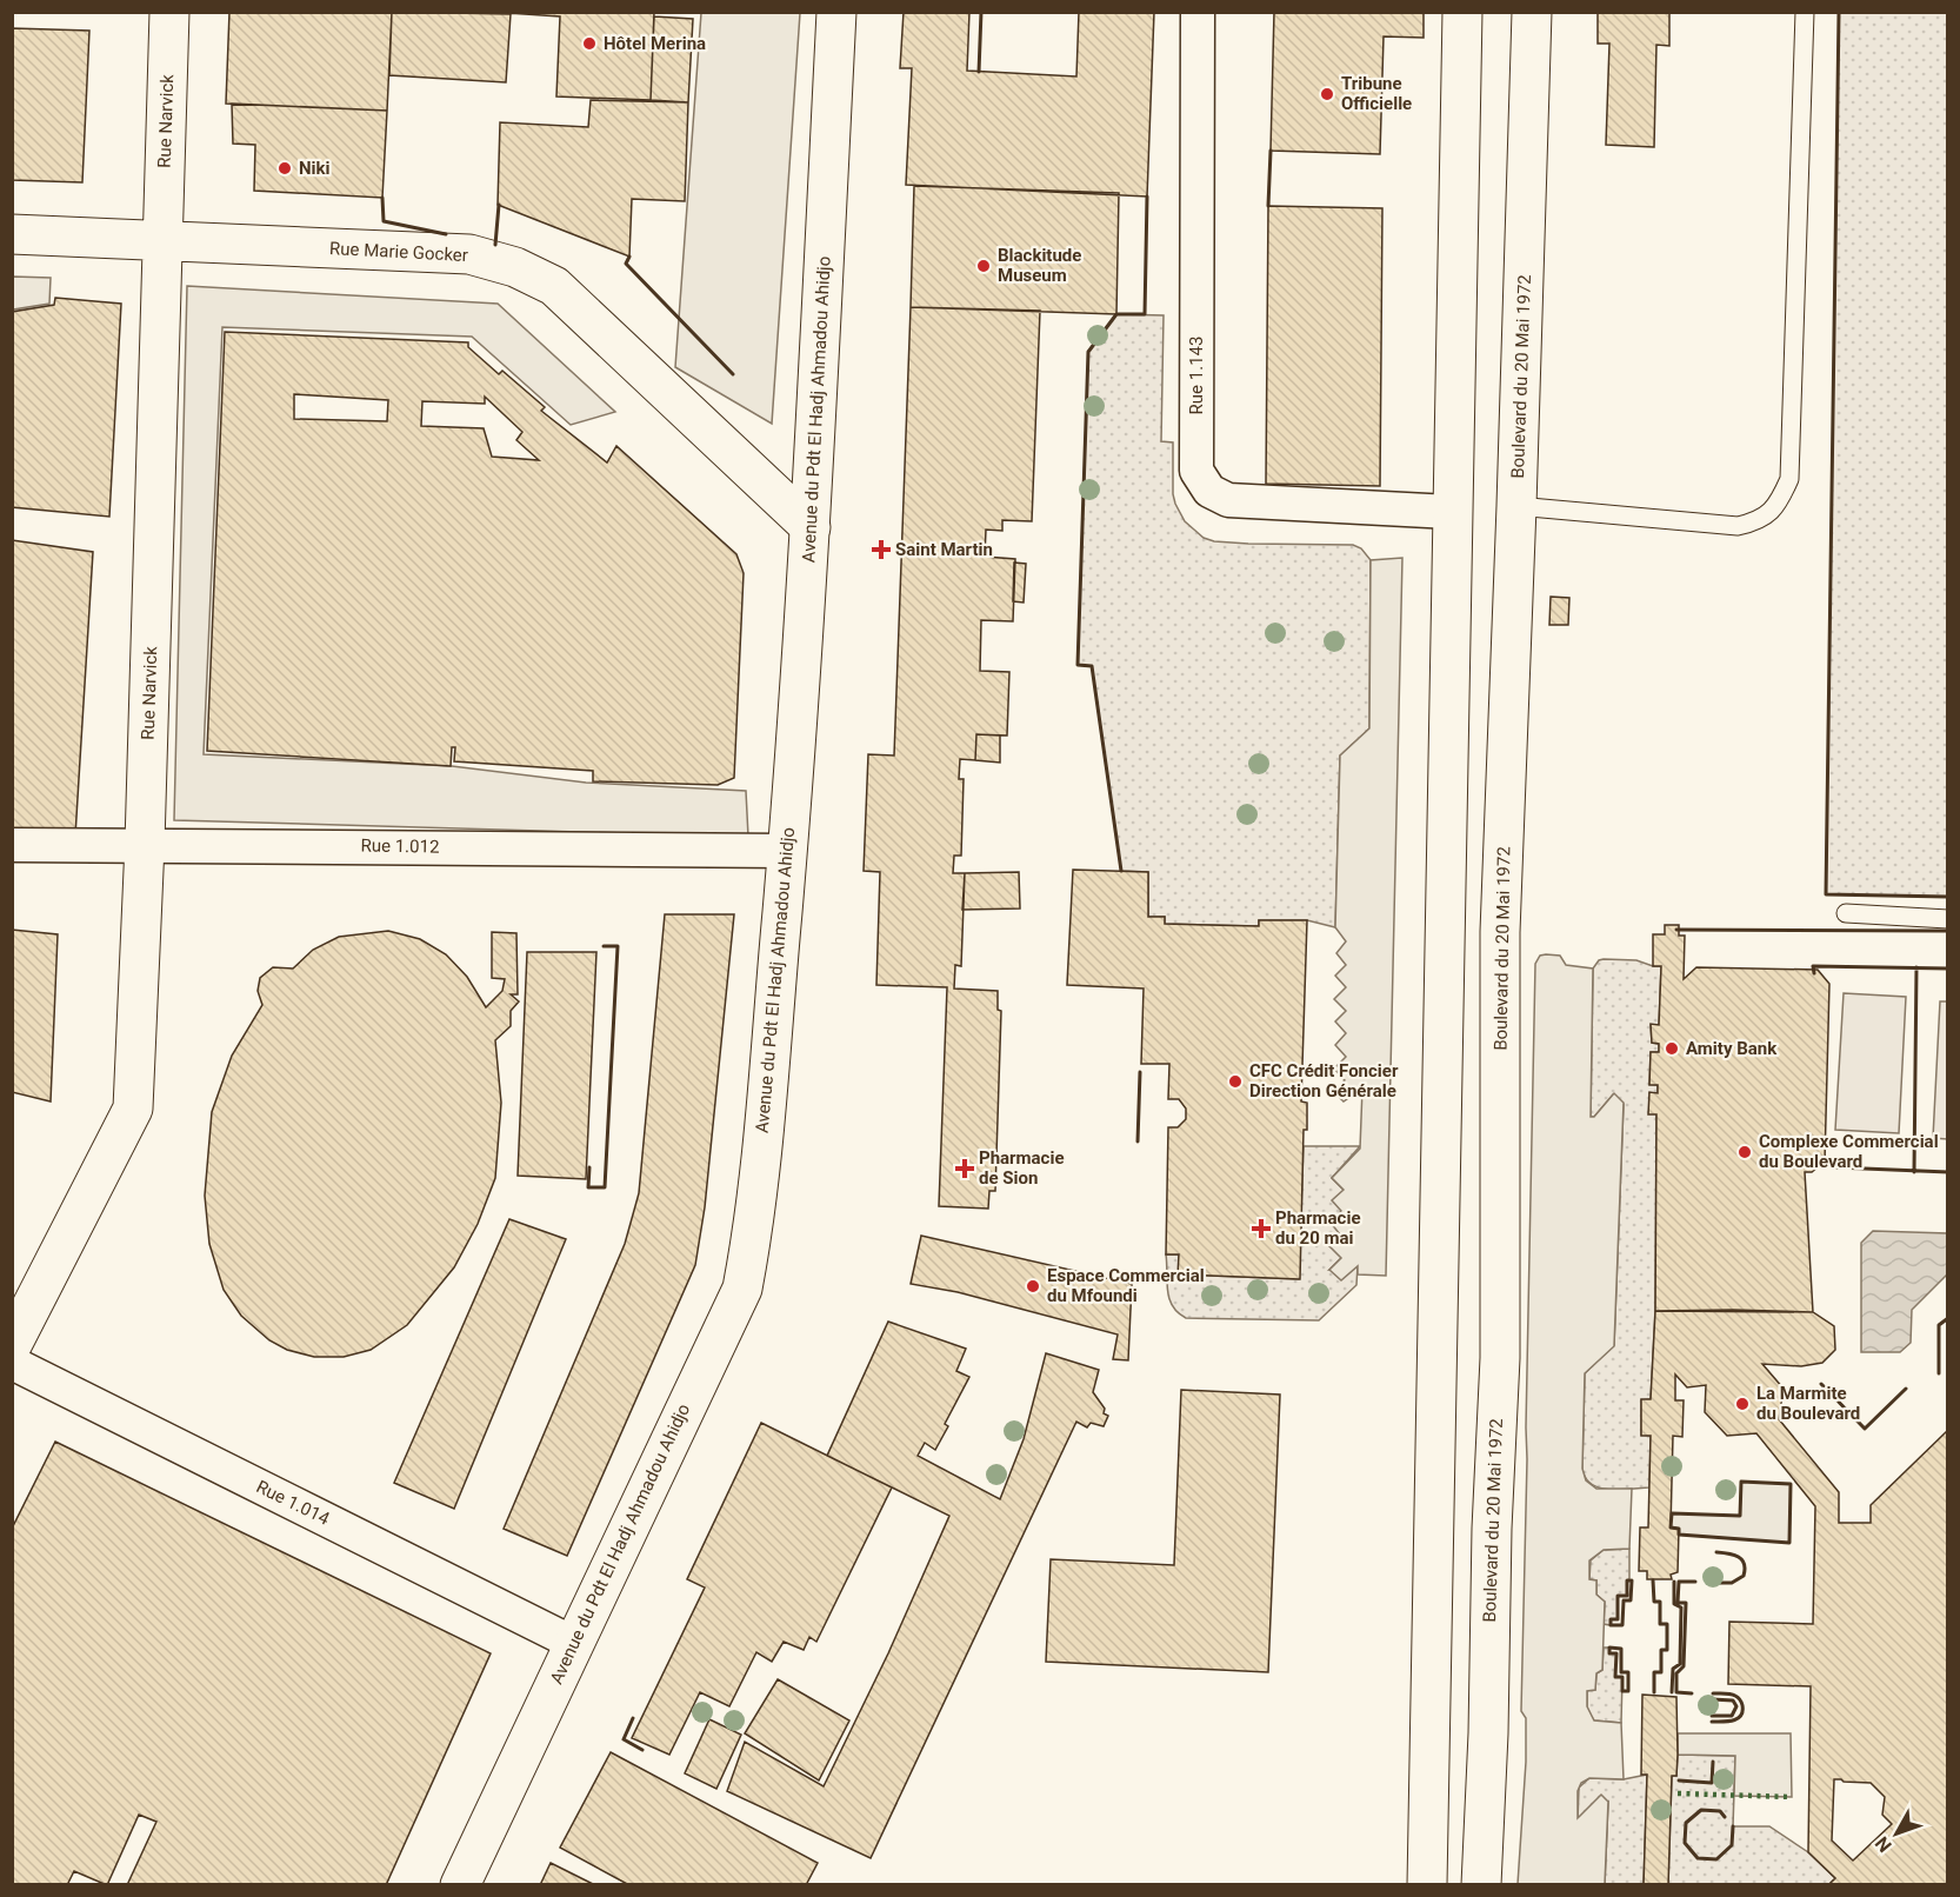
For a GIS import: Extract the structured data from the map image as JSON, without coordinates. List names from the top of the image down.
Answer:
{
  "streets": {
    "main road": [
      "Rue Narvick",
      "Rue Marie Gocker",
      "Boulevard du 20 Mai 1972",
      "Avenue du Pdt El Hadj Ahmadou Ahidjo"
    ],
    "street": ["Rue 1.143", "Rue 1.012", "Rue 1.014"]
  },
  "crossings": [
    ["Rue Narvick", "Rue Marie Gocker"],
    ["Rue Narvick", "Rue 1.012"],
    ["Rue Marie Gocker", "Avenue du Pdt El Hadj Ahmadou Ahidjo"],
    ["Avenue du Pdt El Hadj Ahmadou Ahidjo", "Rue 1.012"],
    ["Avenue du Pdt El Hadj Ahmadou Ahidjo", "Rue 1.014"]
  ],
  "places": {
    "other": [
      "Hôtel Merina",
      "Tribune Officielle",
      "Niki",
      "Blackitude Museum",
      "Amity Bank",
      "CFC Crédit Foncier Direction Générale",
      "Complexe Commercial du Boulevard",
      "Espace Commercial du Mfoundi",
      "La Marmite du Boulevard"
    ],
    "health": ["Saint Martin", "Pharmacie de Sion", "Pharmacie du 20 mai"]
  },
  "north": "bottom left"
}
